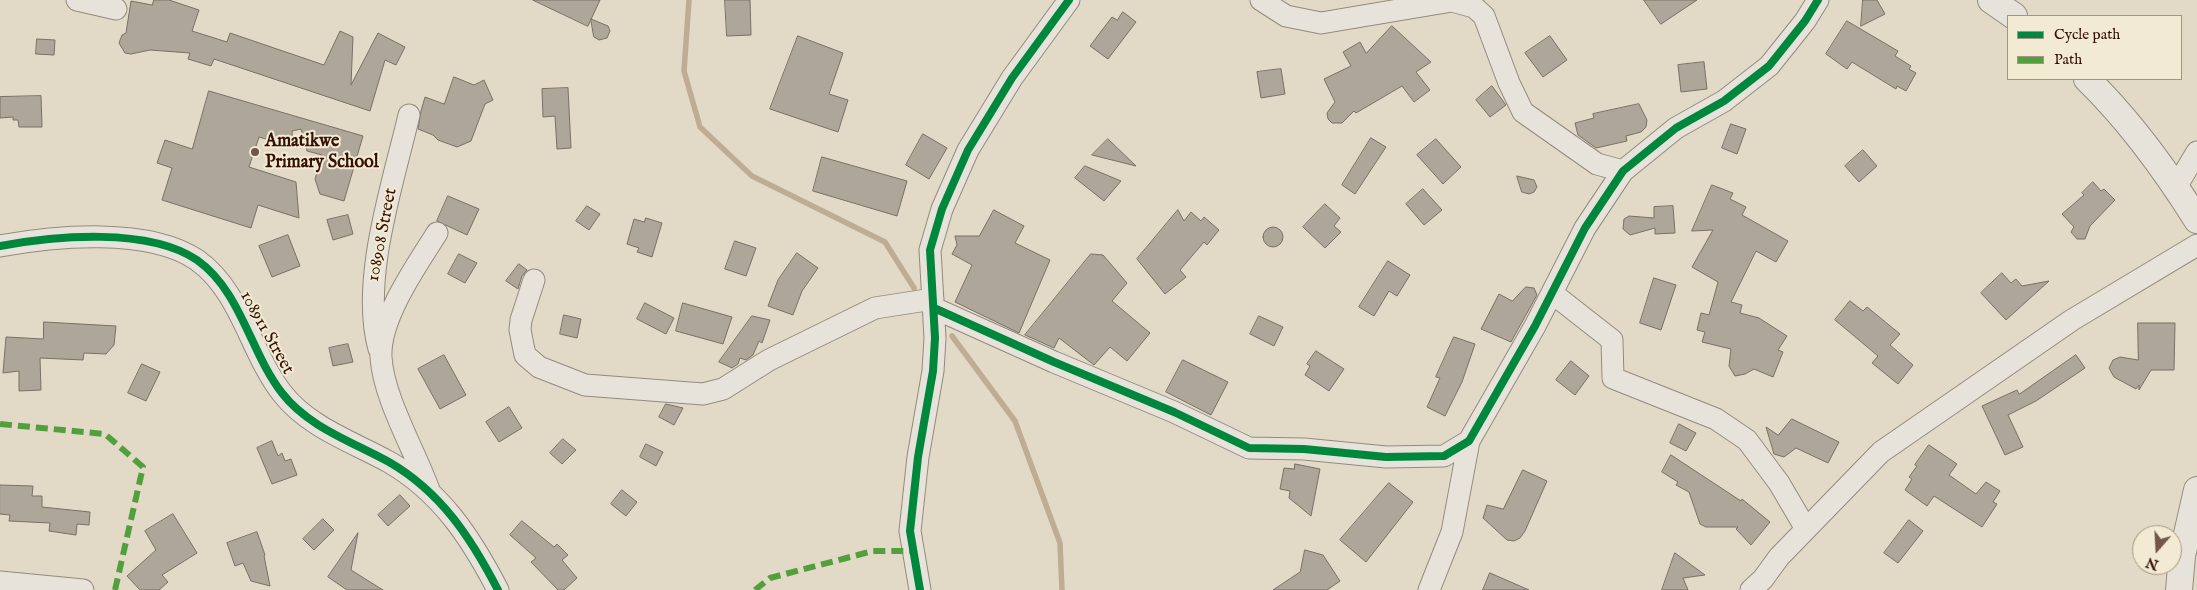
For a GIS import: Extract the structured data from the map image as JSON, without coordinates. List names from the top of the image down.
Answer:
{
  "streets": {
    "street": ["108908 Street", "108911 Street"]
  },
  "crossings": [
    ["108908 Street", "108911 Street"]
  ],
  "places": ["Amatikwe Primary School"],
  "legend": ["Cycle path", "Path"],
  "north": "bottom"
}
